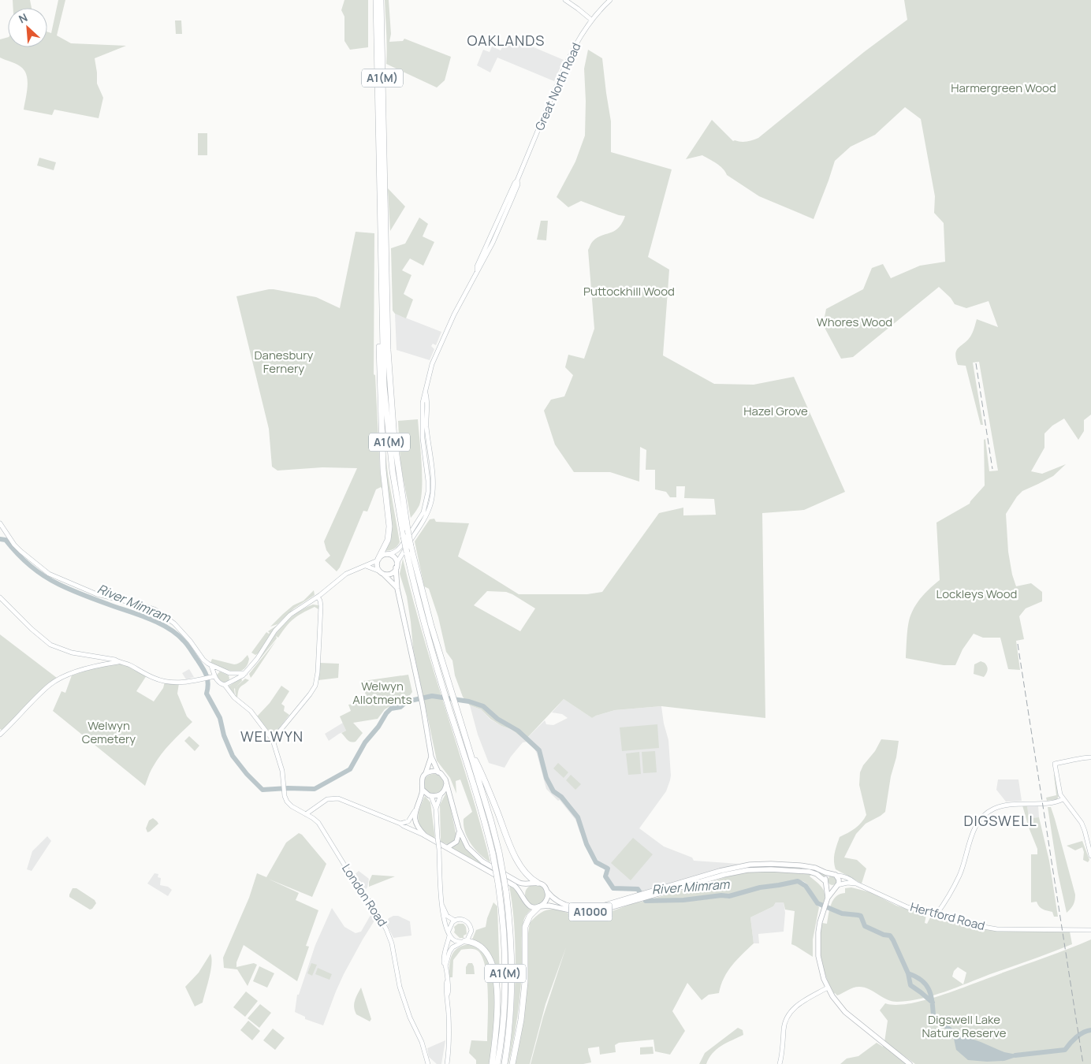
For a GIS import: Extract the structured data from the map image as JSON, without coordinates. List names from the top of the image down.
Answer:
{
  "streets": {
    "highway": ["A1(M)"],
    "main road": ["A1000"],
    "street": ["Great North Road", "London Road", "Hertford Road"]
  },
  "crossings": [
    ["A1(M)", "A1000"],
    ["A1000", "Hertford Road"]
  ],
  "districts": ["OAKLANDS", "WELWYN", "DIGSWELL"],
  "water": ["River Mimram"],
  "parks": [
    "Harmergreen Wood",
    "Puttockhill Wood",
    "Whores Wood",
    "Danesbury Fernery",
    "Hazel Grove",
    "Lockleys Wood",
    "Welwyn Allotments",
    "Welwyn Cemetery",
    "Digswell Lake Nature Reserve"
  ],
  "north": "top left"
}
